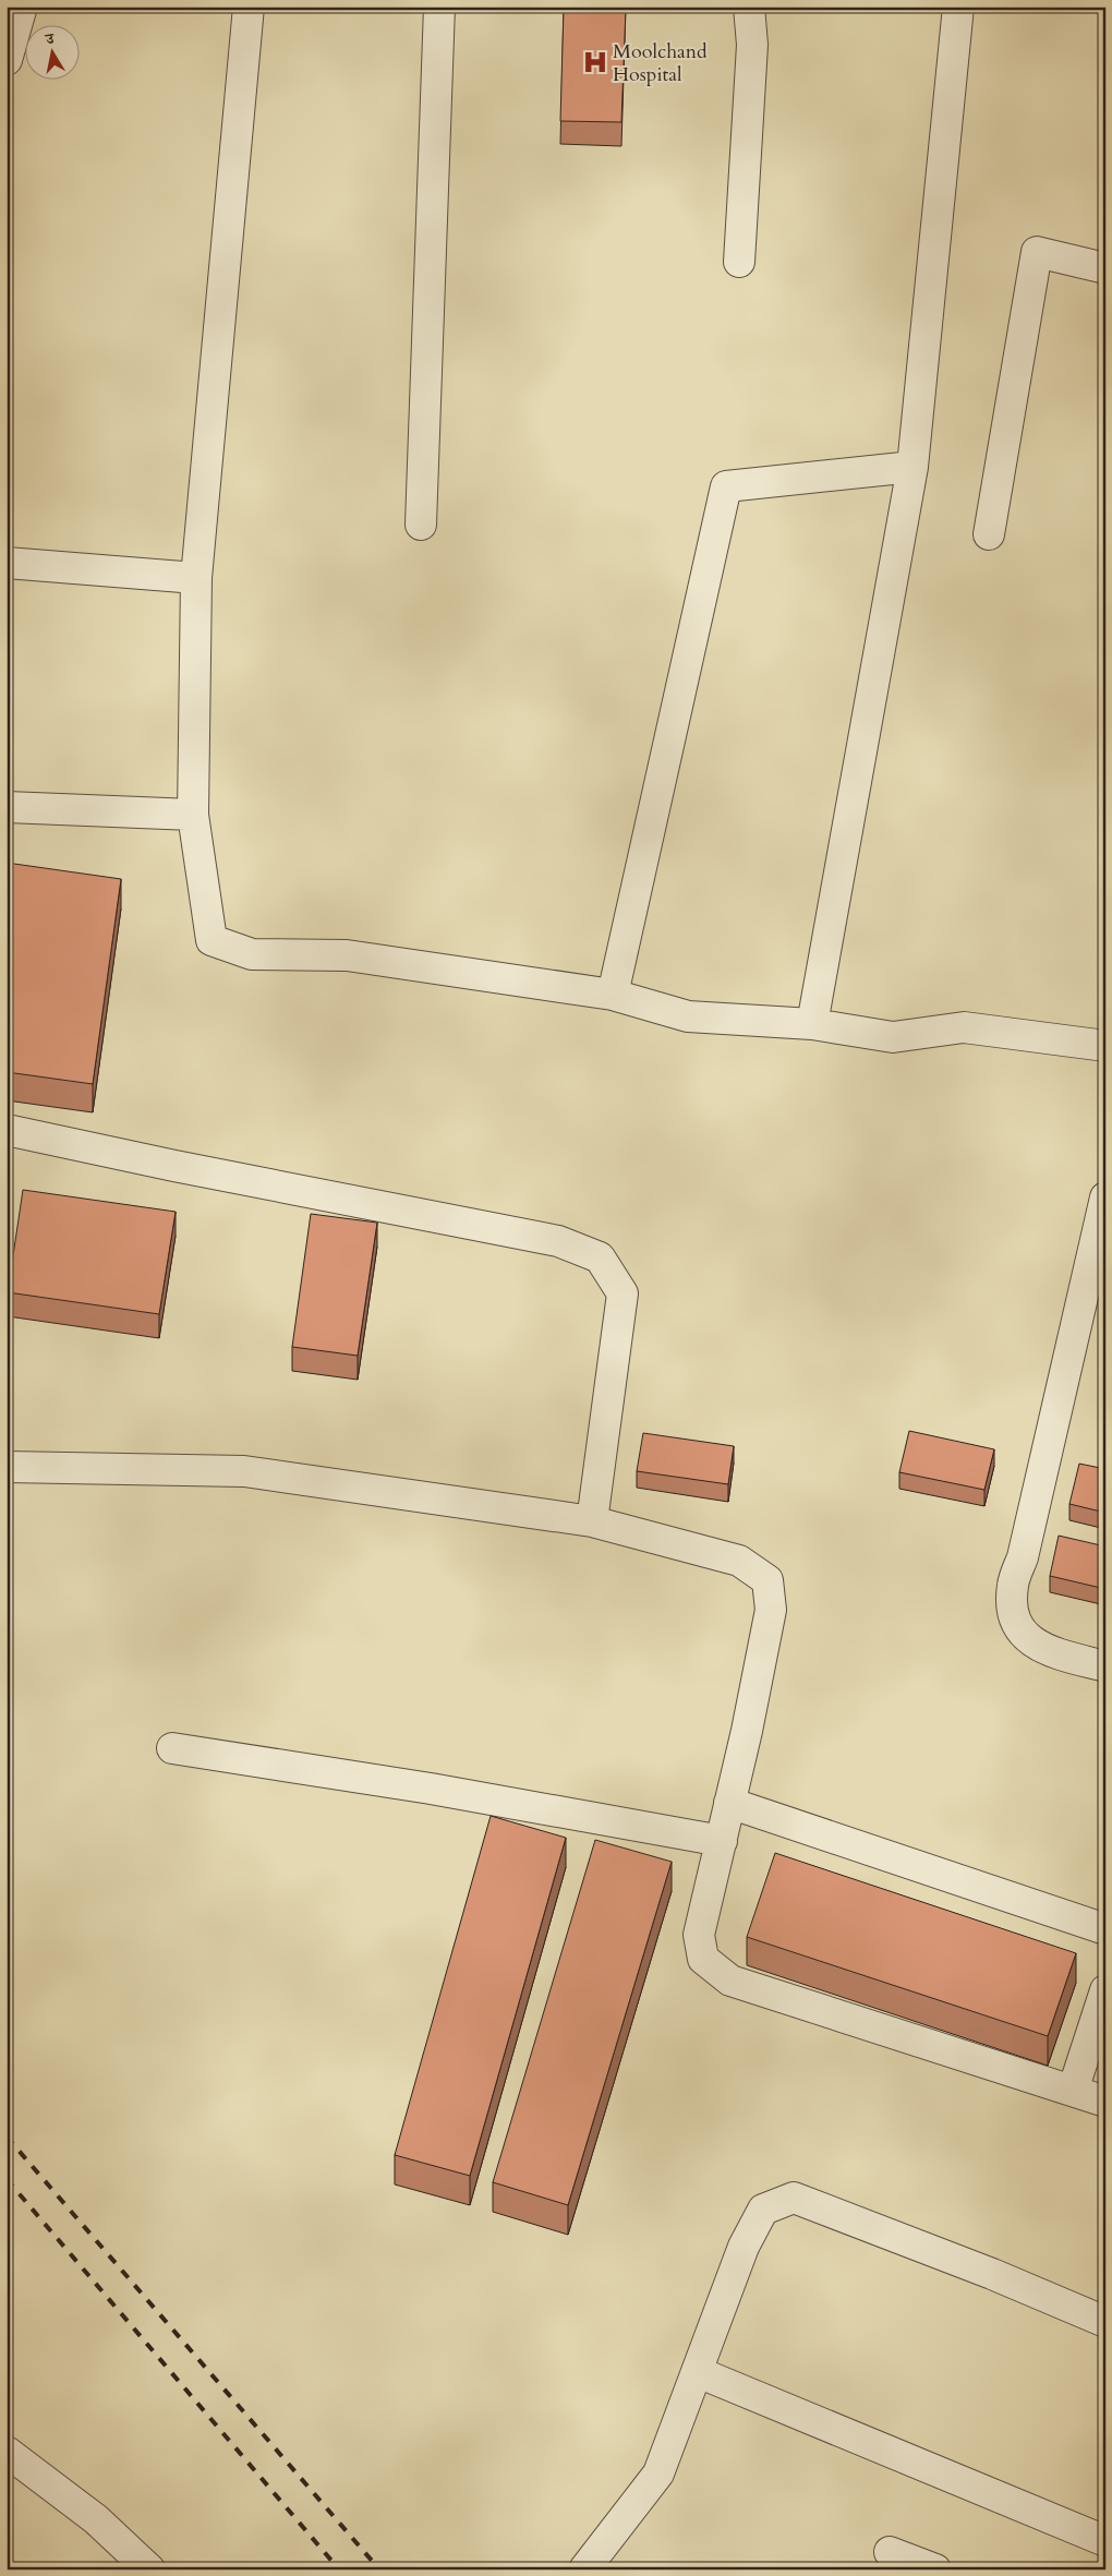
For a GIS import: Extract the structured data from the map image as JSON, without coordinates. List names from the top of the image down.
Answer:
{
  "places": {
    "hospital": ["Moolchand Hospital"]
  },
  "north": "top"
}
